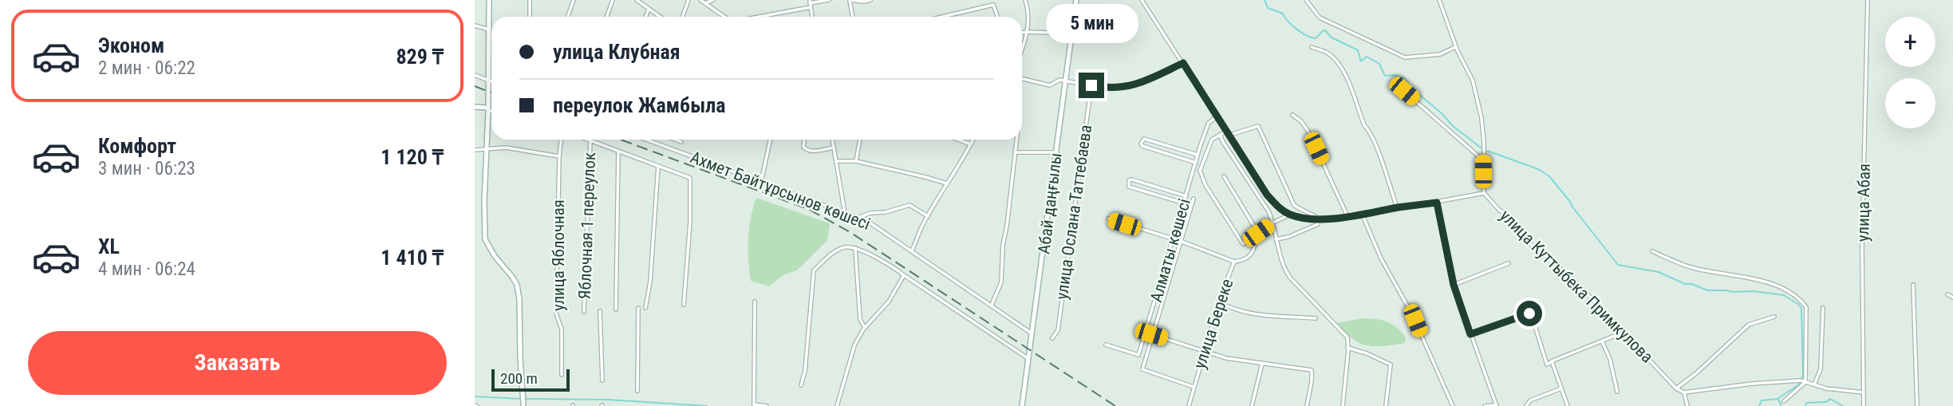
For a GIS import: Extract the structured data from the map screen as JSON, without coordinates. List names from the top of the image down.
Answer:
{
  "streets": {
    "street": [
      "Ахмет Байтұрсынов көшесі",
      "улица Абая",
      "Абай даңғылы",
      "улица Ослана Таттебаева",
      "Яблочная 1 переулок",
      "Алматы көшесі",
      "улица Яблочная",
      "улица Куттыбека Примкулова",
      "улица Береке"
    ]
  },
  "crossings": [
    ["Ахмет Байтұрсынов көшесі", "Абай даңғылы"]
  ],
  "scale_bar": "200 m",
  "page": {
    "bubble": "5 мин",
    "list": [
      {
        "name": "Эконом",
        "note": "2 мин · 06:22",
        "value": "829 ₸"
      },
      {
        "name": "Комфорт",
        "note": "3 мин · 06:23",
        "value": "1 120 ₸"
      },
      {
        "name": "XL",
        "note": "4 мин · 06:24",
        "value": "1 410 ₸"
      }
    ],
    "map_buttons": ["+", "−"],
    "banner": ["улица Клубная", "переулок Жамбыла"],
    "buttons": "Заказать",
    "scale": "200 m"
  }
}
